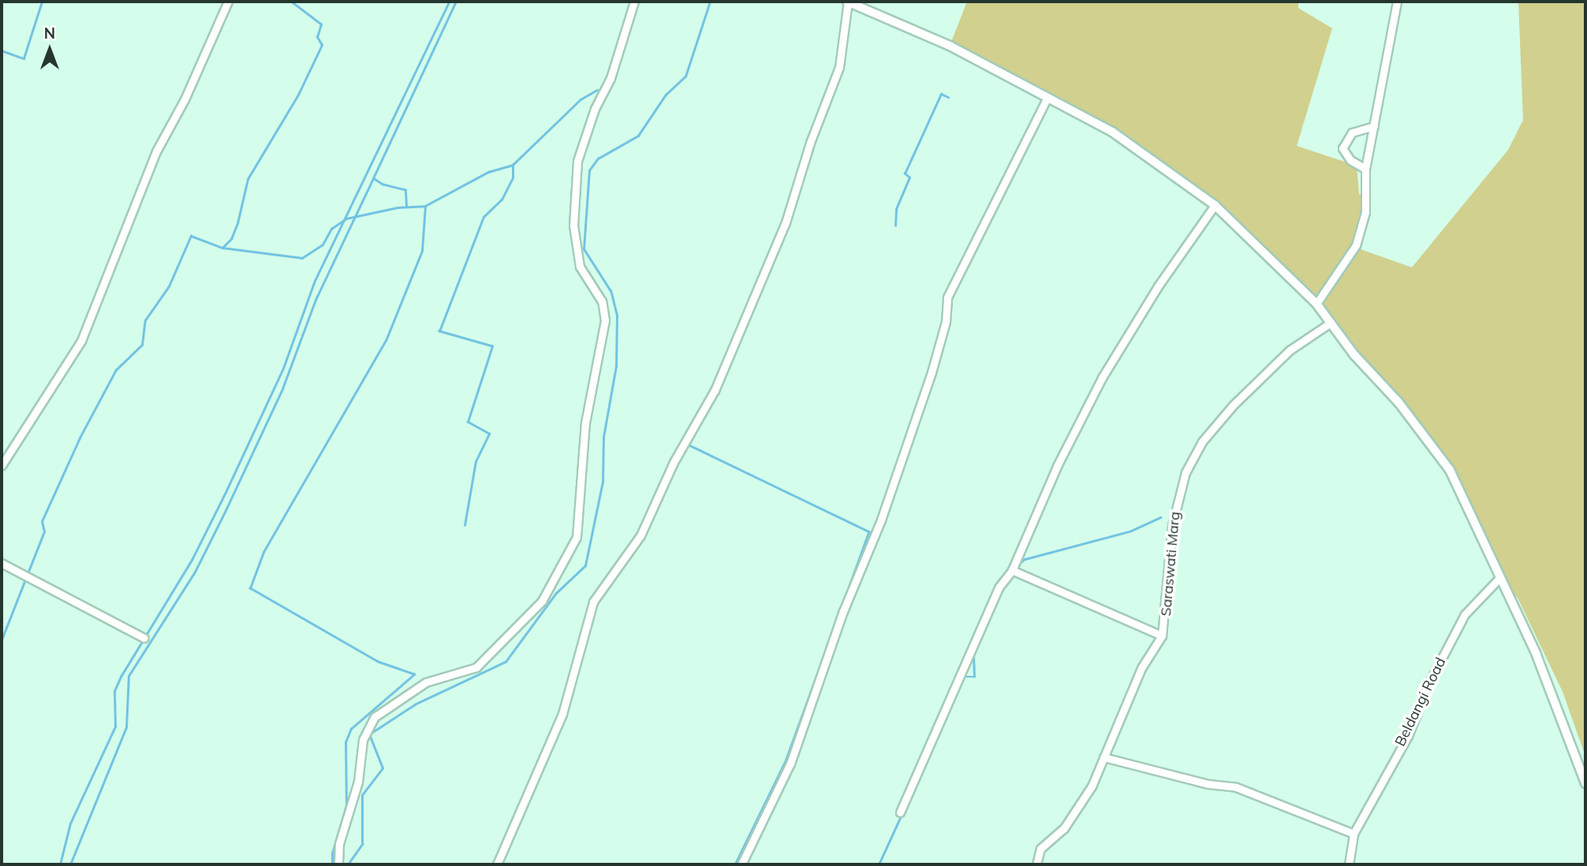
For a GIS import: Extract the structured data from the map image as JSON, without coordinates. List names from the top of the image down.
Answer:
{
  "streets": {
    "street": ["Saraswati Marg", "Beldangi Road"]
  },
  "north": "top"
}
